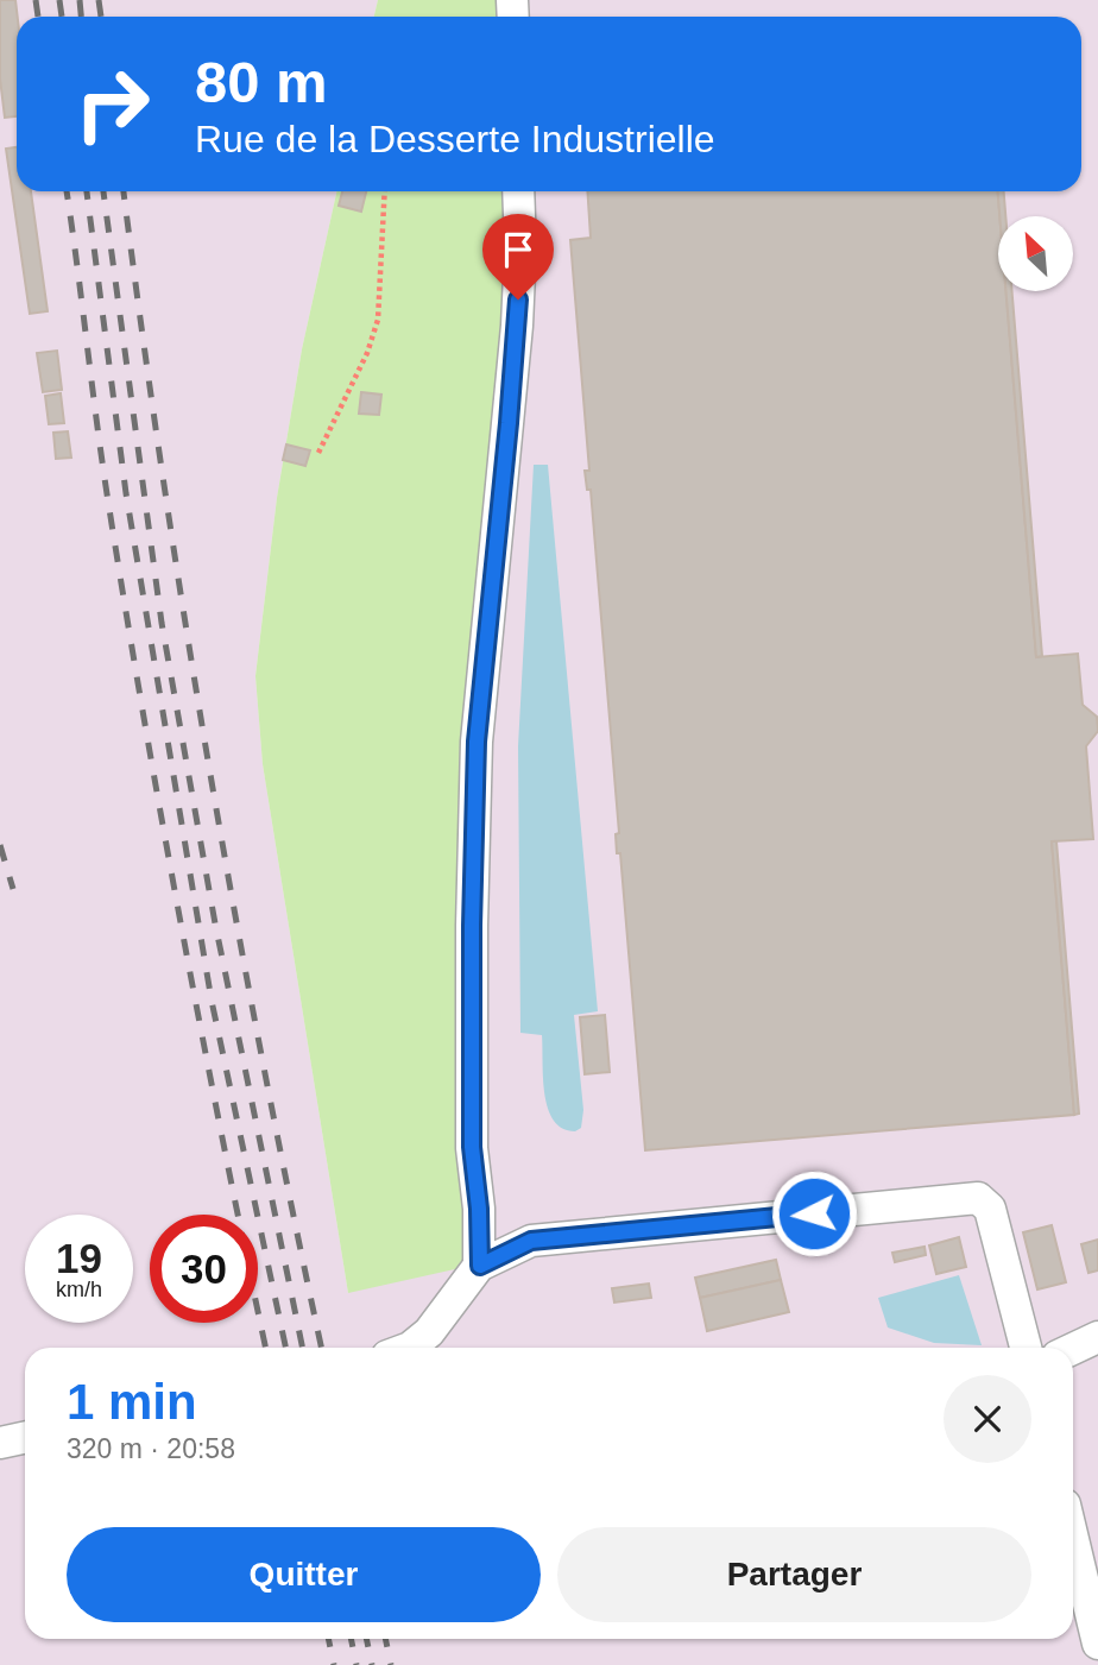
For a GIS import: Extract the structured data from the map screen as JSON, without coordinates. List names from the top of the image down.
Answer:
{
  "north": "top left",
  "page": {
    "turn": ["80 m", "Rue de la Desserte Industrielle"],
    "speed": "19 km/h",
    "limit": "30",
    "heading": ["1 min", "320 m · 20:58"],
    "buttons": ["Quitter", "Partager"]
  }
}
